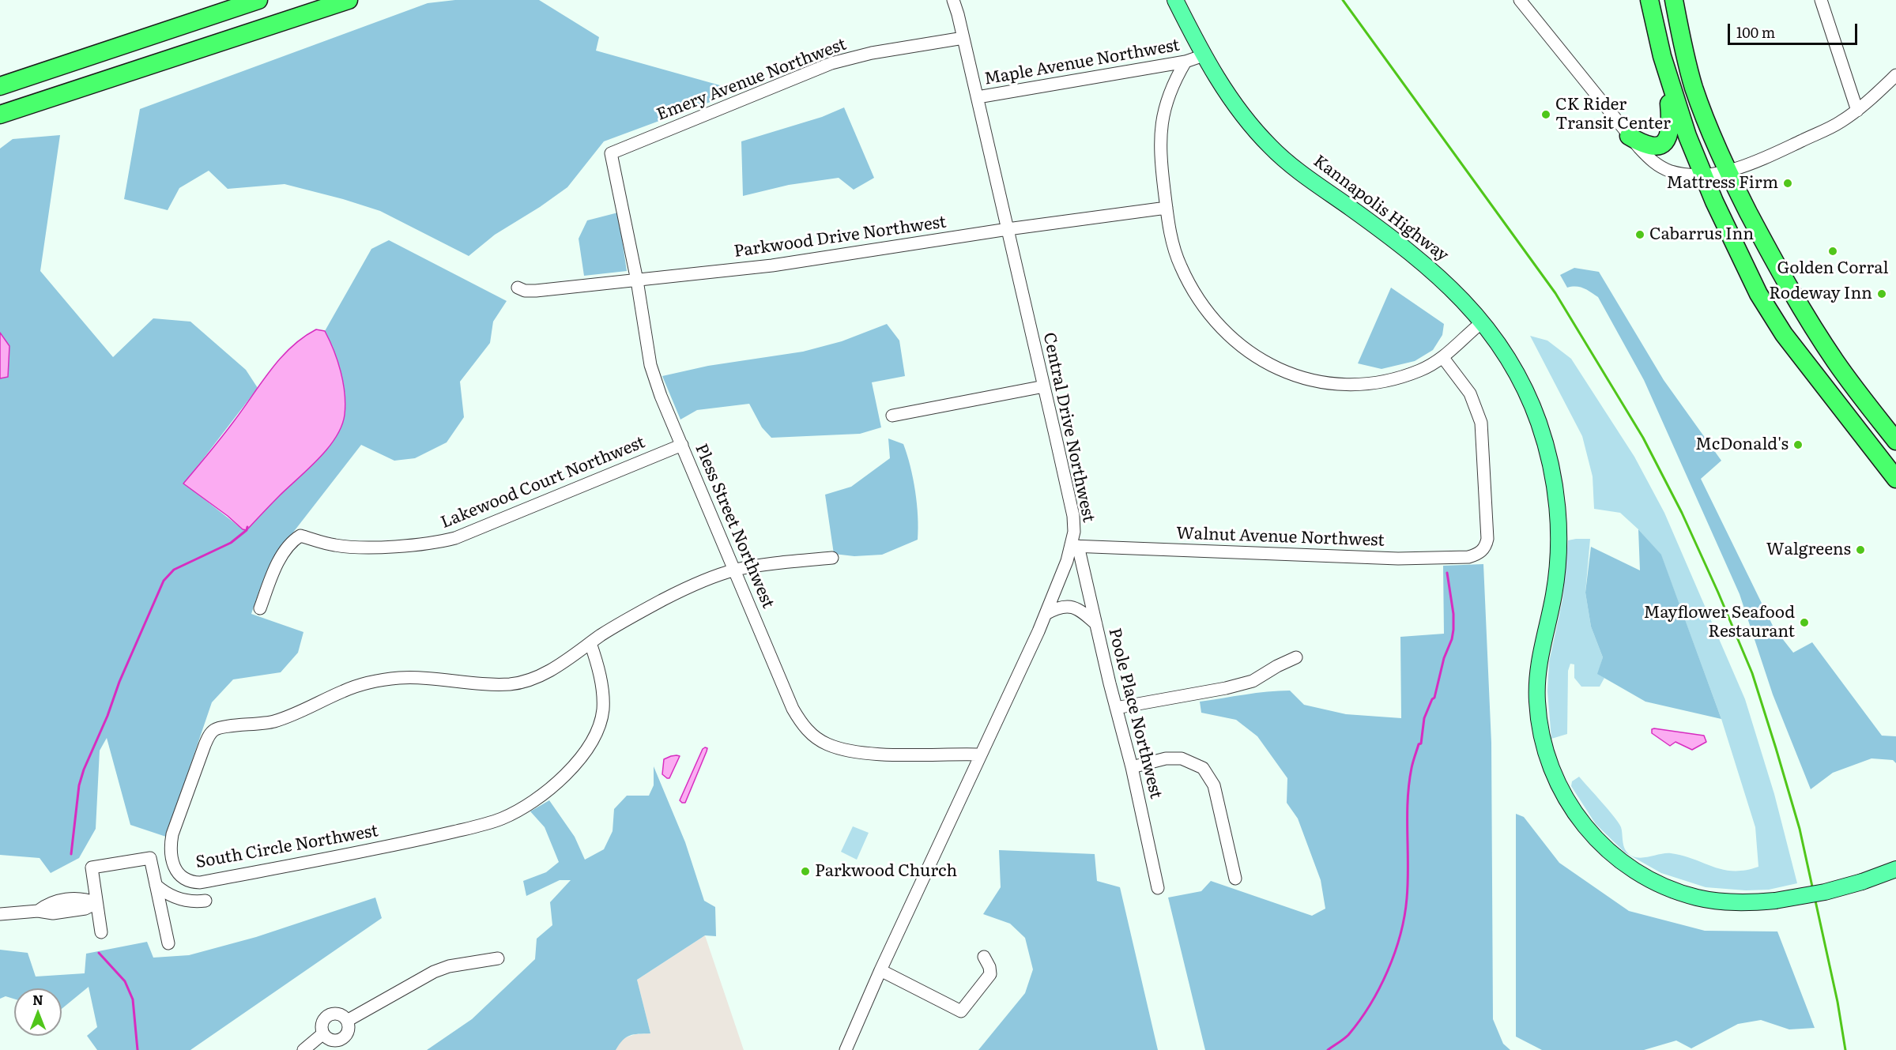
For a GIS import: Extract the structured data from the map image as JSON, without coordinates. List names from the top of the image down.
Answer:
{
  "streets": {
    "main road": ["Kannapolis Highway"],
    "street": [
      "Maple Avenue Northwest",
      "Emery Avenue Northwest",
      "Parkwood Drive Northwest",
      "Central Drive Northwest",
      "Lakewood Court Northwest",
      "Pless Street Northwest",
      "Walnut Avenue Northwest",
      "Poole Place Northwest",
      "South Circle Northwest"
    ]
  },
  "crossings": [
    ["Maple Avenue Northwest", "Kannapolis Highway"],
    ["Maple Avenue Northwest", "Central Drive Northwest"],
    ["Emery Avenue Northwest", "Central Drive Northwest"],
    ["Emery Avenue Northwest", "Pless Street Northwest"],
    ["Parkwood Drive Northwest", "Central Drive Northwest"],
    ["Parkwood Drive Northwest", "Pless Street Northwest"],
    ["Central Drive Northwest", "Pless Street Northwest"],
    ["Central Drive Northwest", "Walnut Avenue Northwest"],
    ["Central Drive Northwest", "Poole Place Northwest"],
    ["Lakewood Court Northwest", "Pless Street Northwest"],
    ["Pless Street Northwest", "South Circle Northwest"],
    ["Walnut Avenue Northwest", "Poole Place Northwest"]
  ],
  "places": [
    "CK Rider Transit Center",
    "Mattress Firm",
    "Cabarrus Inn",
    "Golden Corral",
    "Rodeway Inn",
    "McDonald's",
    "Walgreens",
    "Mayflower Seafood Restaurant",
    "Parkwood Church"
  ],
  "scale_bar": "100 m",
  "north": "top"
}
